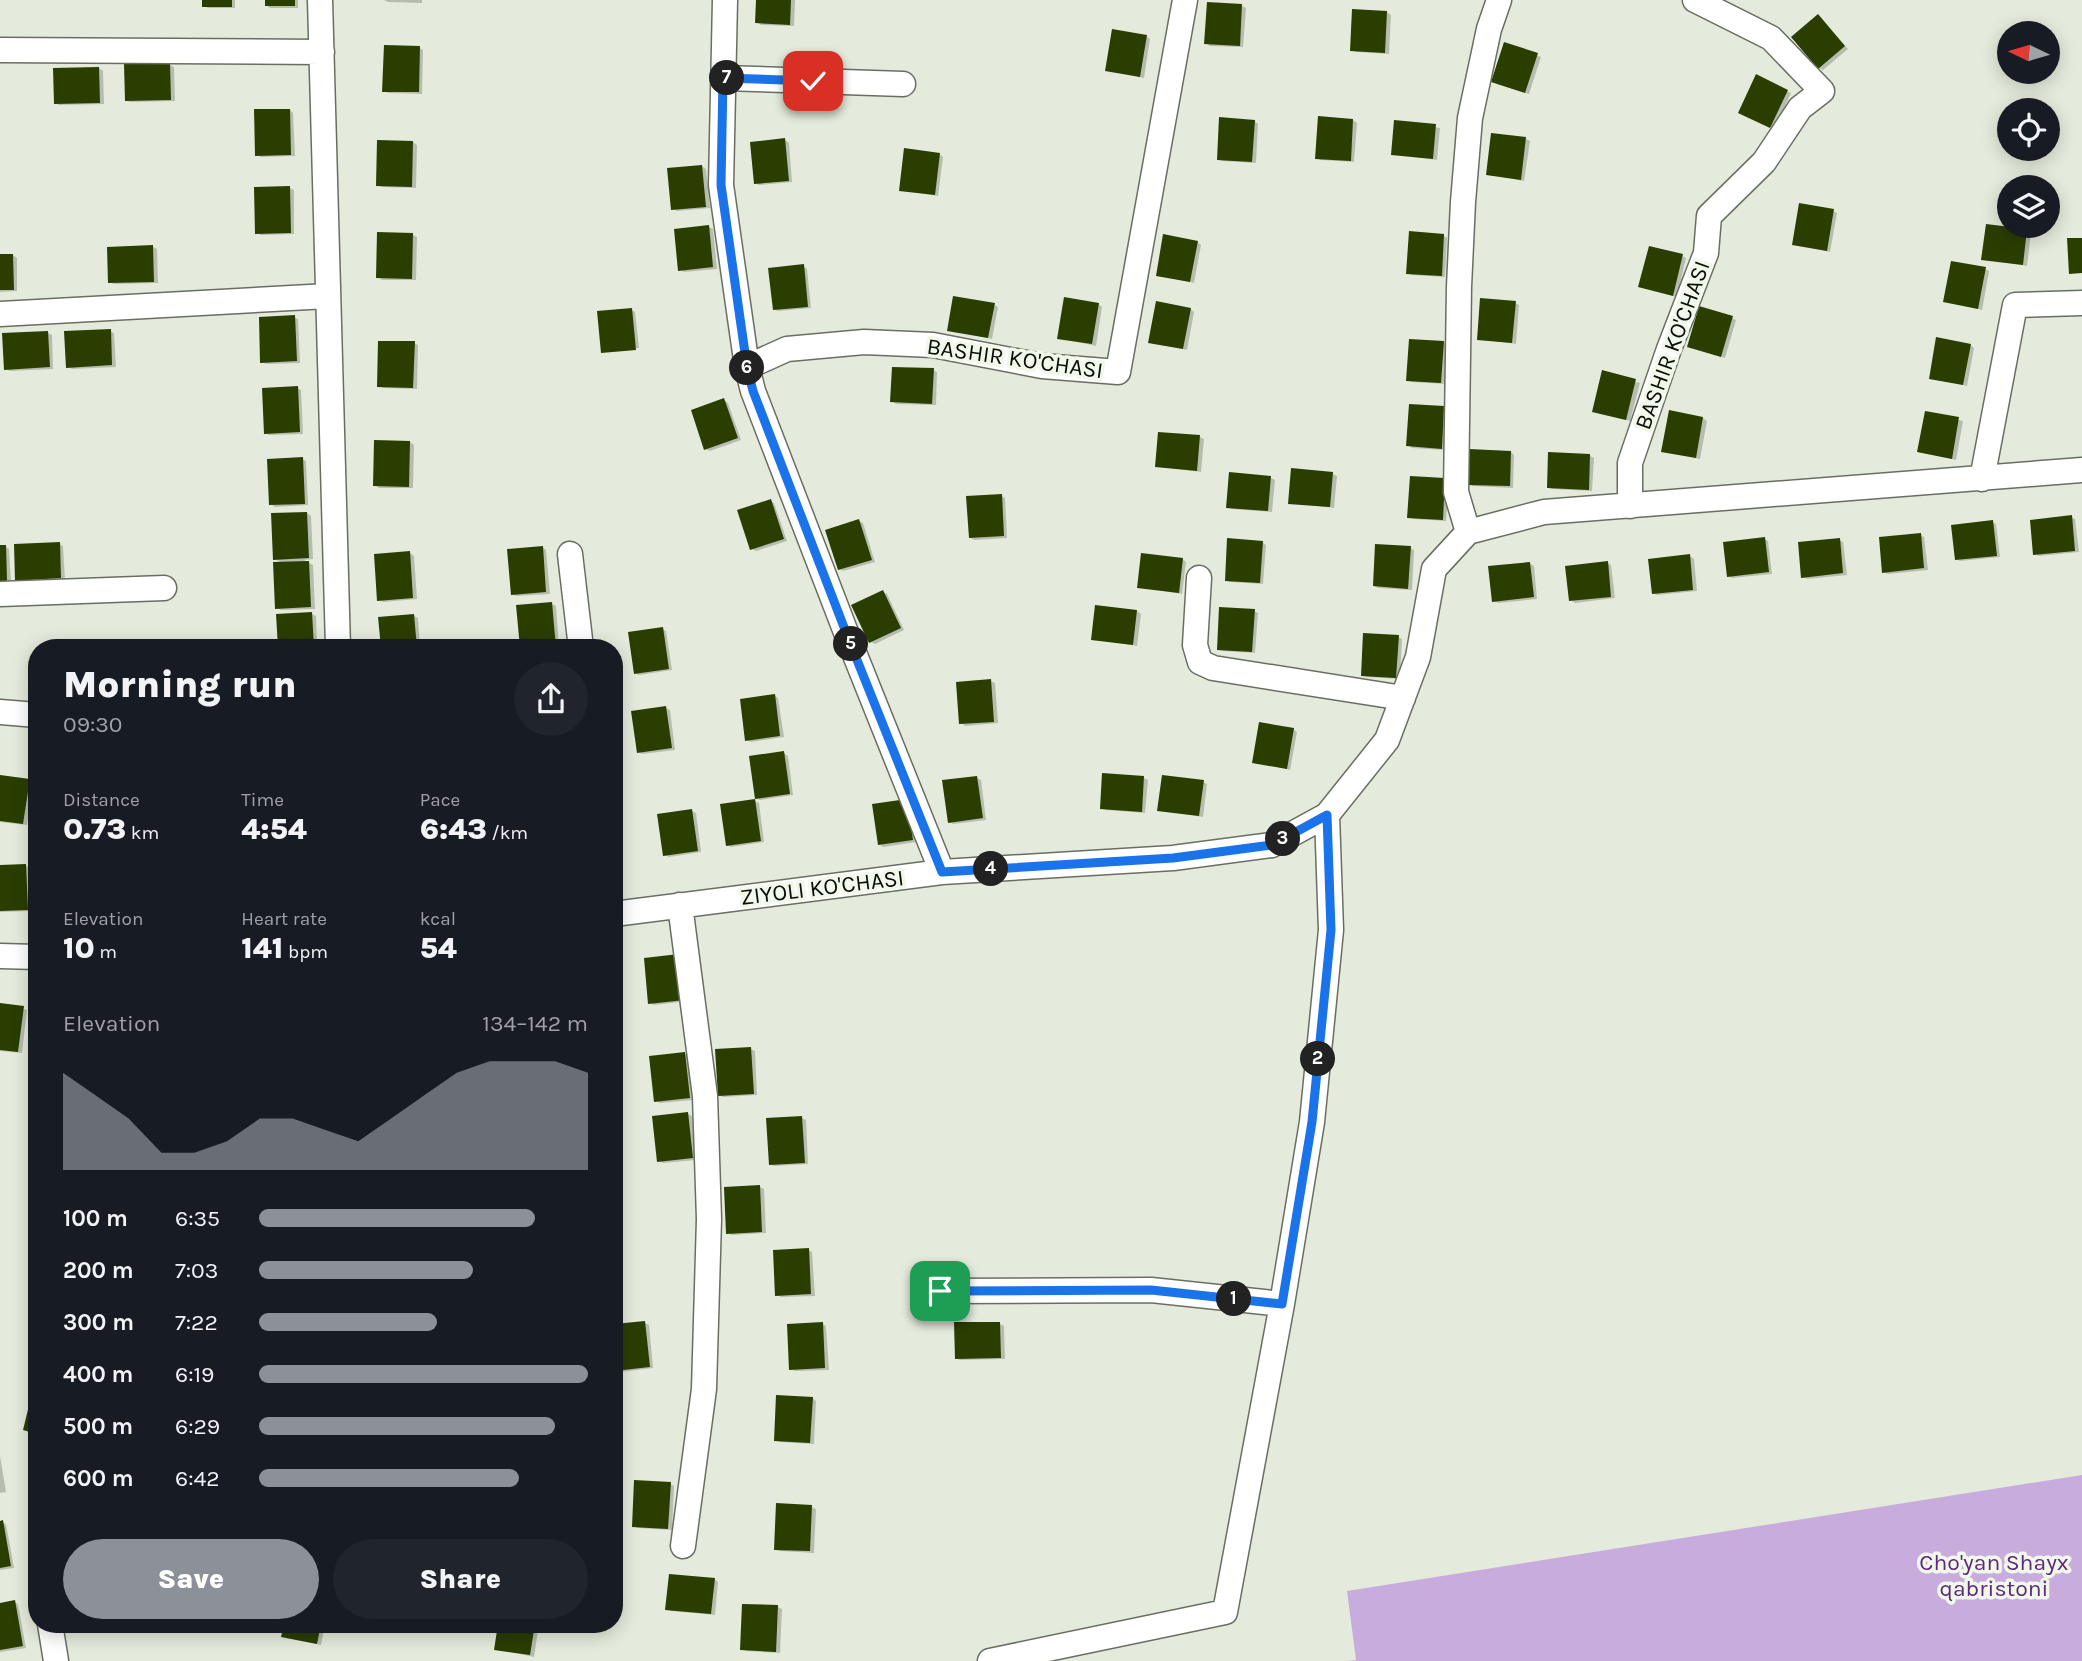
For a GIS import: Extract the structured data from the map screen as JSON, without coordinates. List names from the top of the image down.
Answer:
{
  "streets": {
    "street": ["BASHIR KO'CHASI", "ZIYOLI KO'CHASI"]
  },
  "parks": ["Cho'yan Shayx qabristoni"],
  "north": "left",
  "page": {
    "pins": [
      "7",
      "6",
      "5",
      "3",
      "4",
      "2",
      "1"
    ],
    "heading": ["Morning run", "09:30"],
    "stats": [
      ["Distance", "0.73 km"],
      ["Time", "4:54"],
      ["Pace", "6:43 /km"],
      ["Elevation", "10 m"],
      ["Heart rate", "141 bpm"],
      ["kcal", "54"]
    ],
    "chart": ["Elevation", "134–142 m"],
    "list": [
      {
        "name": "100 m",
        "note": "6:35"
      },
      {
        "name": "200 m",
        "note": "7:03"
      },
      {
        "name": "300 m",
        "note": "7:22"
      },
      {
        "name": "400 m",
        "note": "6:19"
      },
      {
        "name": "500 m",
        "note": "6:29"
      },
      {
        "name": "600 m",
        "note": "6:42"
      }
    ],
    "buttons": ["Save", "Share"]
  }
}
